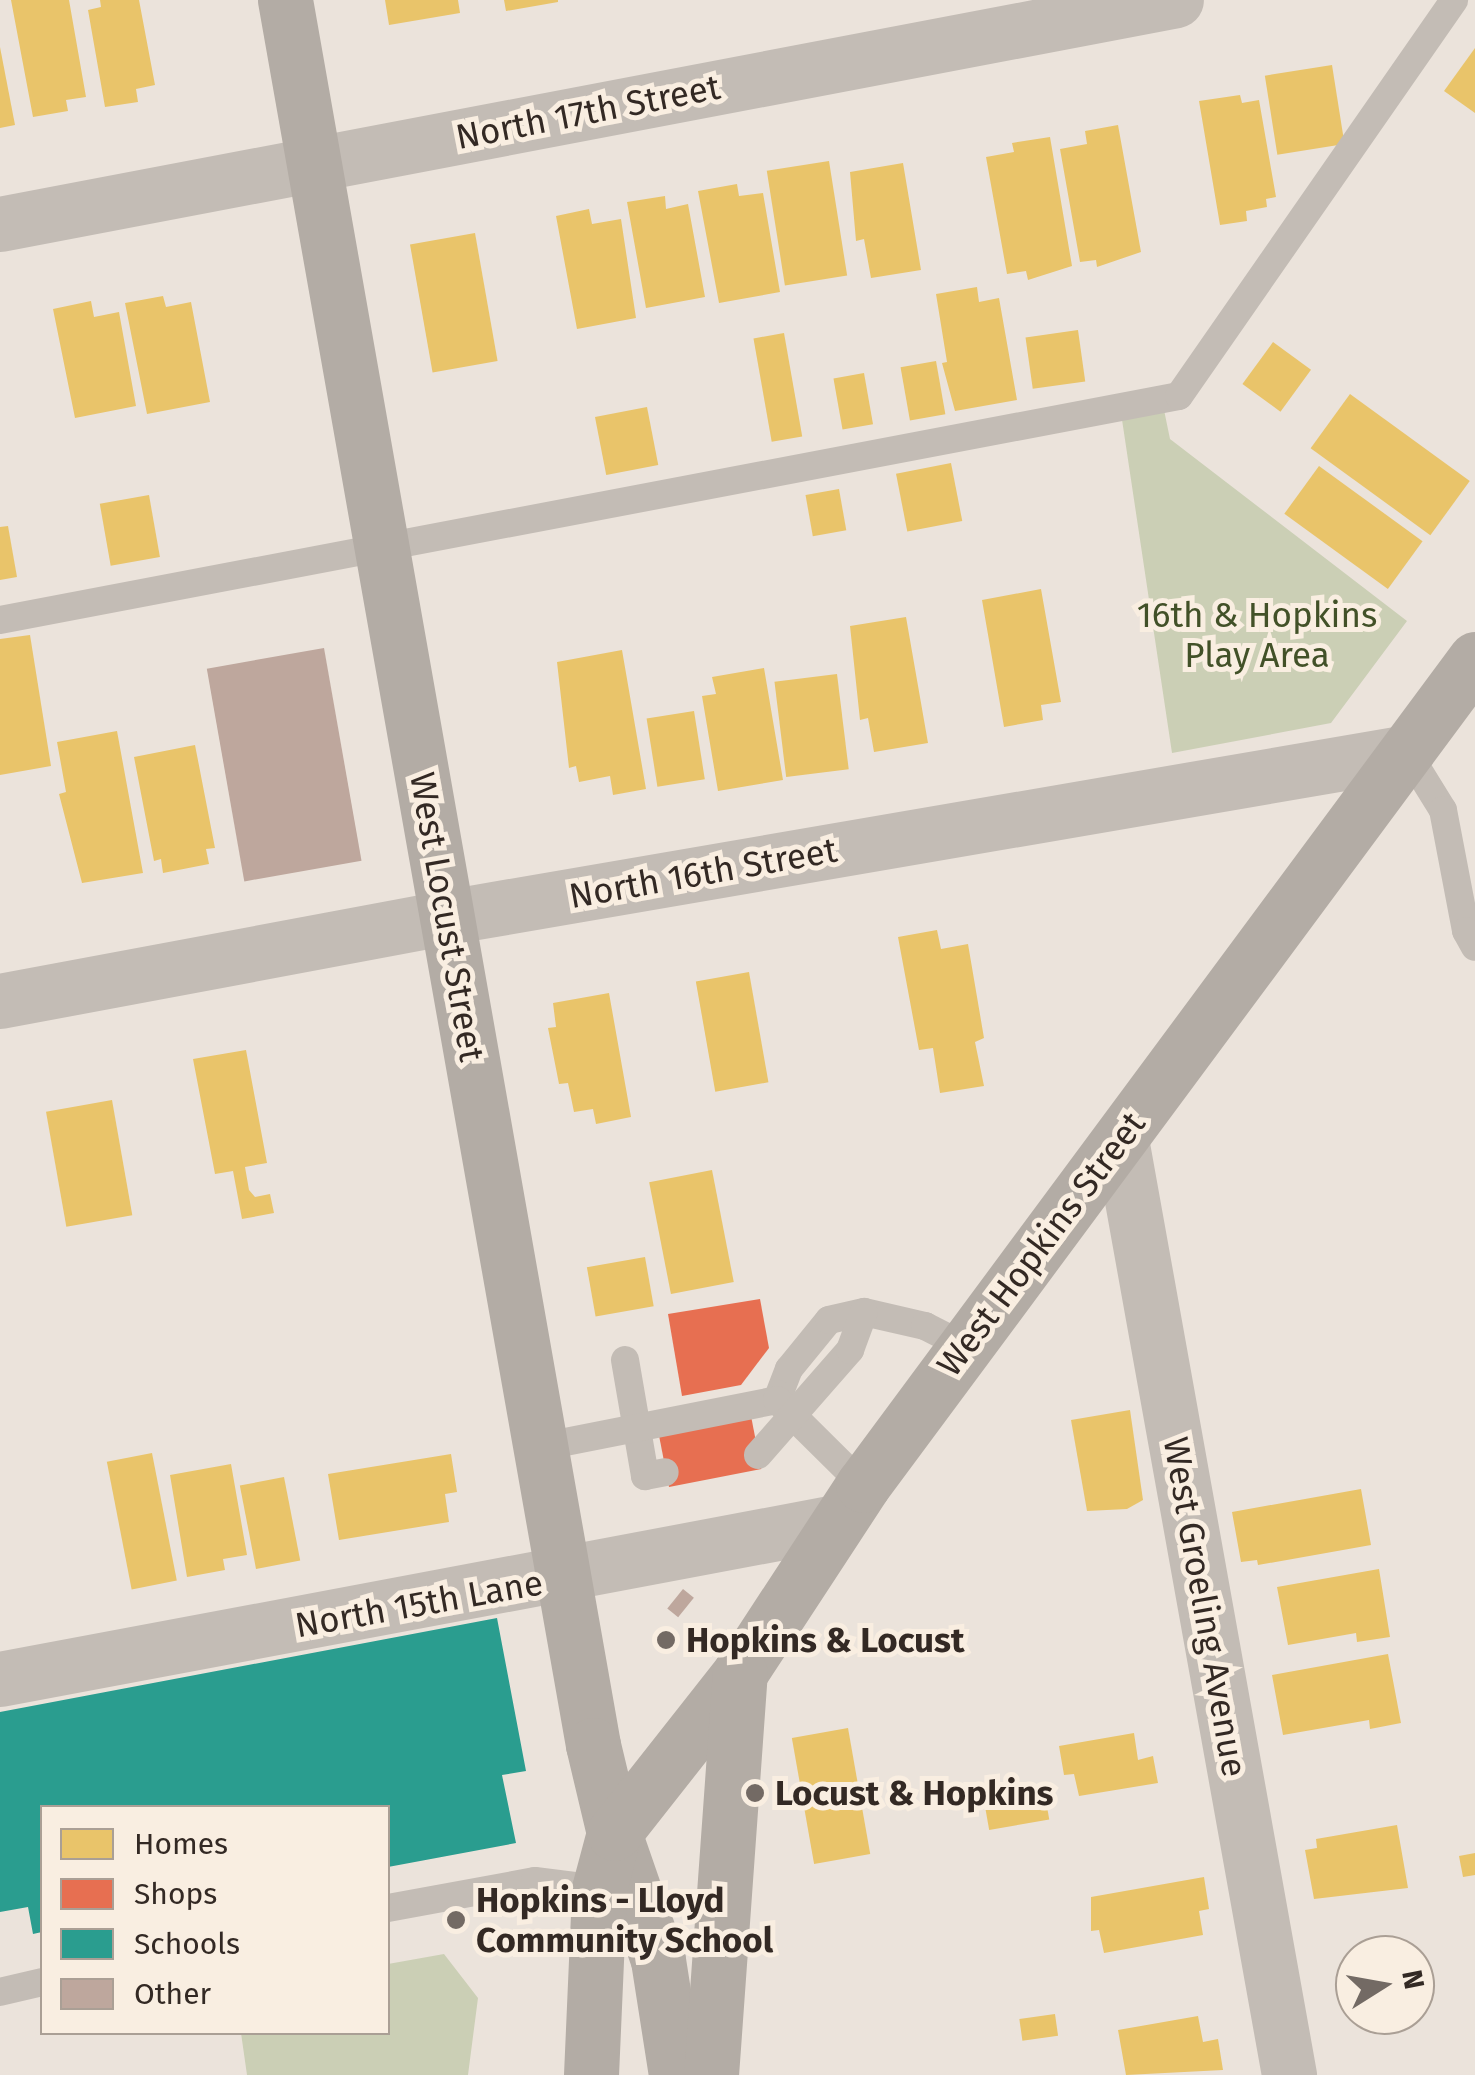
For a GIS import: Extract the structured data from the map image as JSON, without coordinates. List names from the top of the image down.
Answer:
{
  "streets": {
    "street": [
      "North 17th Street",
      "North 16th Street",
      "West Locust Street",
      "West Hopkins Street",
      "North 15th Lane",
      "West Groeling Avenue"
    ]
  },
  "crossings": [
    ["North 17th Street", "West Locust Street"],
    ["North 16th Street", "West Locust Street"],
    ["North 16th Street", "West Hopkins Street"],
    ["West Locust Street", "West Hopkins Street"],
    ["West Locust Street", "North 15th Lane"],
    ["West Hopkins Street", "North 15th Lane"],
    ["West Hopkins Street", "West Groeling Avenue"]
  ],
  "parks": ["16th & Hopkins Play Area"],
  "places": ["Hopkins & Locust", "Locust & Hopkins", "Hopkins - Lloyd Community School"],
  "legend": [
    "Homes",
    "Shops",
    "Schools",
    "Other"
  ],
  "north": "right"
}
